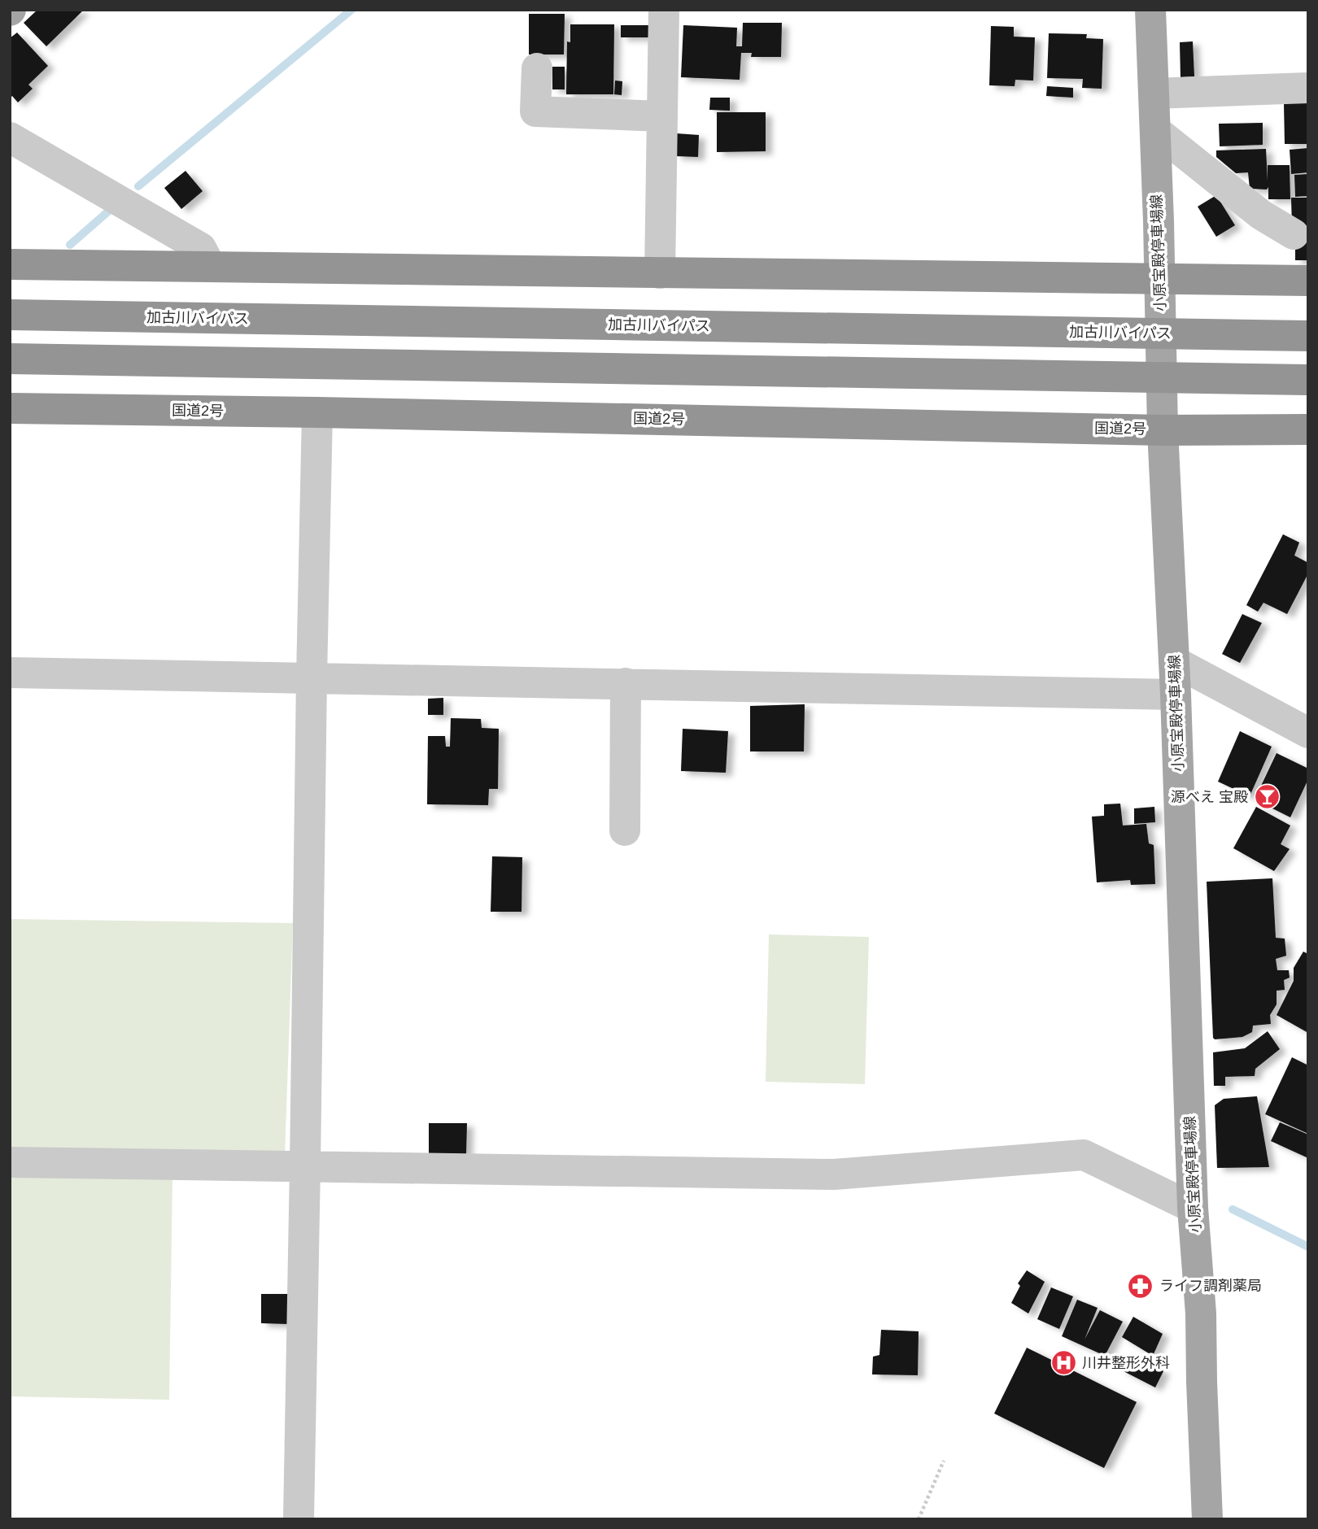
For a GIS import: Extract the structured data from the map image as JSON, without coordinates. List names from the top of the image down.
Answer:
{
  "streets": {
    "highway": ["加古川バイパス", "国道2号"],
    "main road": ["小原宝殿停車場線"]
  },
  "crossings": [
    ["小原宝殿停車場線", "国道2号"]
  ],
  "places": {
    "bar": ["源べえ 宝殿"],
    "pharmacy": ["ライフ調剤薬局"],
    "hospital": ["川井整形外科"]
  }
}
